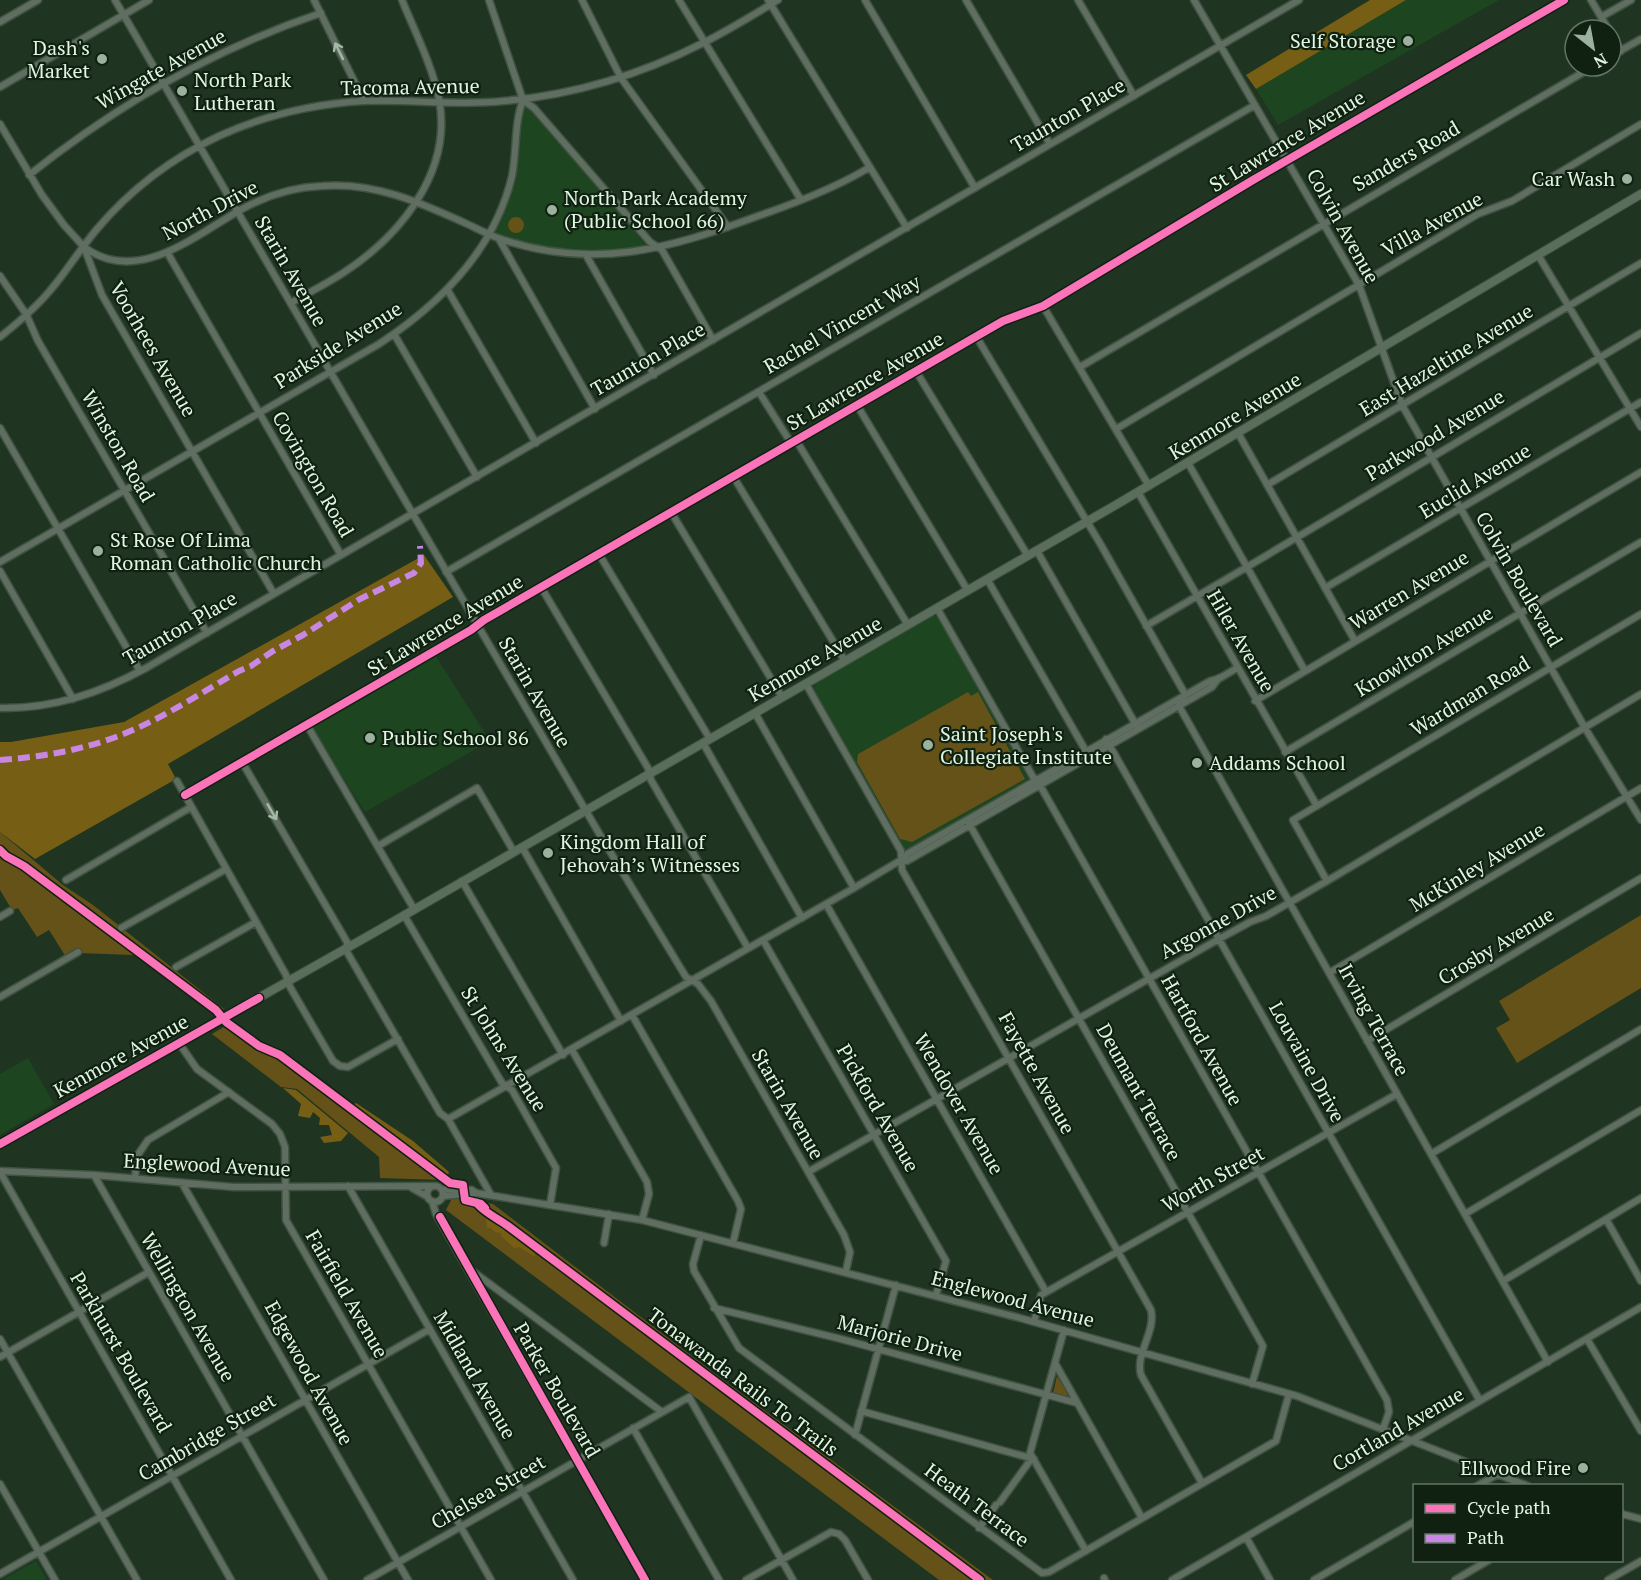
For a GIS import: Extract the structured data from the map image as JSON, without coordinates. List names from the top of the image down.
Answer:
{
  "streets": {
    "main road": ["Kenmore Avenue"],
    "street": [
      "Wingate Avenue",
      "Tacoma Avenue",
      "Taunton Place",
      "St Lawrence Avenue",
      "Sanders Road",
      "North Drive",
      "Villa Avenue",
      "Colvin Avenue",
      "Starin Avenue",
      "Rachel Vincent Way",
      "Parkside Avenue",
      "Voorhees Avenue",
      "East Hazeltine Avenue",
      "Parkwood Avenue",
      "Winston Road",
      "Covington Road",
      "Euclid Avenue",
      "Colvin Boulevard",
      "Warren Avenue",
      "Hiler Avenue",
      "Knowlton Avenue",
      "Wardman Road",
      "McKinley Avenue",
      "Argonne Drive",
      "Crosby Avenue",
      "Irving Terrace",
      "Hartford Avenue",
      "St Johns Avenue",
      "Louvaine Drive",
      "Fayette Avenue",
      "Deumant Terrace",
      "Wendover Avenue",
      "Pickford Avenue",
      "Englewood Avenue",
      "Worth Street",
      "Fairfield Avenue",
      "Wellington Avenue",
      "Marjorie Drive",
      "Parkhurst Boulevard",
      "Edgewood Avenue",
      "Midland Avenue",
      "Parker Boulevard",
      "Cortland Avenue",
      "Cambridge Street",
      "Chelsea Street",
      "Heath Terrace"
    ],
    "cycle path": ["Tonawanda Rails To Trails"]
  },
  "crossings": [
    ["Wingate Avenue", "Starin Avenue"],
    ["Wingate Avenue", "Voorhees Avenue"],
    ["Tacoma Avenue", "North Drive"],
    ["Tacoma Avenue", "Starin Avenue"],
    ["Tacoma Avenue", "Parkside Avenue"],
    ["Tacoma Avenue", "Voorhees Avenue"],
    ["Tacoma Avenue", "Winston Road"],
    ["Taunton Place", "Colvin Avenue"],
    ["Taunton Place", "Starin Avenue"],
    ["Taunton Place", "Voorhees Avenue"],
    ["Taunton Place", "Winston Road"],
    ["Taunton Place", "Covington Road"],
    ["St Lawrence Avenue", "Colvin Avenue"],
    ["St Lawrence Avenue", "Starin Avenue"],
    ["Sanders Road", "Colvin Avenue"],
    ["North Drive", "Starin Avenue"],
    ["North Drive", "Parkside Avenue"],
    ["North Drive", "Voorhees Avenue"],
    ["North Drive", "Covington Road"],
    ["Villa Avenue", "Colvin Avenue"],
    ["Colvin Avenue", "Rachel Vincent Way"],
    ["Colvin Avenue", "Kenmore Avenue"],
    ["Colvin Avenue", "Colvin Boulevard"],
    ["Starin Avenue", "Rachel Vincent Way"],
    ["Starin Avenue", "Parkside Avenue"],
    ["Starin Avenue", "Kenmore Avenue"],
    ["Starin Avenue", "Argonne Drive"],
    ["Starin Avenue", "Englewood Avenue"],
    ["Parkside Avenue", "Voorhees Avenue"],
    ["Parkside Avenue", "Winston Road"],
    ["Parkside Avenue", "Covington Road"],
    ["East Hazeltine Avenue", "Colvin Boulevard"],
    ["Kenmore Avenue", "Colvin Boulevard"],
    ["Kenmore Avenue", "Hiler Avenue"],
    ["Kenmore Avenue", "Hartford Avenue"],
    ["Kenmore Avenue", "St Johns Avenue"],
    ["Kenmore Avenue", "Fayette Avenue"],
    ["Kenmore Avenue", "Fairfield Avenue"],
    ["Parkwood Avenue", "Colvin Boulevard"],
    ["Parkwood Avenue", "Hiler Avenue"],
    ["Euclid Avenue", "Colvin Boulevard"],
    ["Colvin Boulevard", "Warren Avenue"],
    ["Colvin Boulevard", "Knowlton Avenue"],
    ["Colvin Boulevard", "Wardman Road"],
    ["Colvin Boulevard", "McKinley Avenue"],
    ["Colvin Boulevard", "Argonne Drive"],
    ["Warren Avenue", "Hiler Avenue"],
    ["Hiler Avenue", "Knowlton Avenue"],
    ["Hiler Avenue", "Wardman Road"],
    ["Wardman Road", "Argonne Drive"],
    ["McKinley Avenue", "Irving Terrace"],
    ["Argonne Drive", "Irving Terrace"],
    ["Argonne Drive", "Hartford Avenue"],
    ["Argonne Drive", "Louvaine Drive"],
    ["Argonne Drive", "Fayette Avenue"],
    ["Argonne Drive", "Deumant Terrace"],
    ["Argonne Drive", "Wendover Avenue"],
    ["Argonne Drive", "Pickford Avenue"],
    ["Crosby Avenue", "Irving Terrace"],
    ["Irving Terrace", "Worth Street"],
    ["Irving Terrace", "Cortland Avenue"],
    ["Hartford Avenue", "Englewood Avenue"],
    ["Hartford Avenue", "Worth Street"],
    ["St Johns Avenue", "Englewood Avenue"],
    ["Louvaine Drive", "Worth Street"],
    ["Louvaine Drive", "Cortland Avenue"],
    ["Fayette Avenue", "Englewood Avenue"],
    ["Fayette Avenue", "Worth Street"],
    ["Fayette Avenue", "Heath Terrace"],
    ["Deumant Terrace", "Englewood Avenue"],
    ["Deumant Terrace", "Worth Street"],
    ["Wendover Avenue", "Worth Street"],
    ["Pickford Avenue", "Englewood Avenue"],
    ["Englewood Avenue", "Fairfield Avenue"],
    ["Englewood Avenue", "Wellington Avenue"],
    ["Englewood Avenue", "Parkhurst Boulevard"],
    ["Englewood Avenue", "Edgewood Avenue"],
    ["Englewood Avenue", "Midland Avenue"],
    ["Englewood Avenue", "Parker Boulevard"],
    ["Englewood Avenue", "Cortland Avenue"],
    ["Englewood Avenue", "Heath Terrace"],
    ["Fairfield Avenue", "Cambridge Street"],
    ["Fairfield Avenue", "Chelsea Street"],
    ["Wellington Avenue", "Cambridge Street"],
    ["Marjorie Drive", "Heath Terrace"],
    ["Parkhurst Boulevard", "Cambridge Street"],
    ["Edgewood Avenue", "Cambridge Street"],
    ["Edgewood Avenue", "Chelsea Street"],
    ["Midland Avenue", "Cambridge Street"],
    ["Midland Avenue", "Chelsea Street"],
    ["Parker Boulevard", "Chelsea Street"]
  ],
  "places": [
    "Self Storage",
    "Dash's Market",
    "North Park Lutheran",
    "Car Wash",
    "North Park Academy (Public School 66)",
    "St Rose Of Lima Roman Catholic Church",
    "Public School 86",
    "Saint Joseph's Collegiate Institute",
    "Addams School",
    "Kingdom Hall of Jehovah’s Witnesses",
    "Ellwood Fire"
  ],
  "legend": ["Cycle path", "Path"],
  "north": "bottom right"
}
